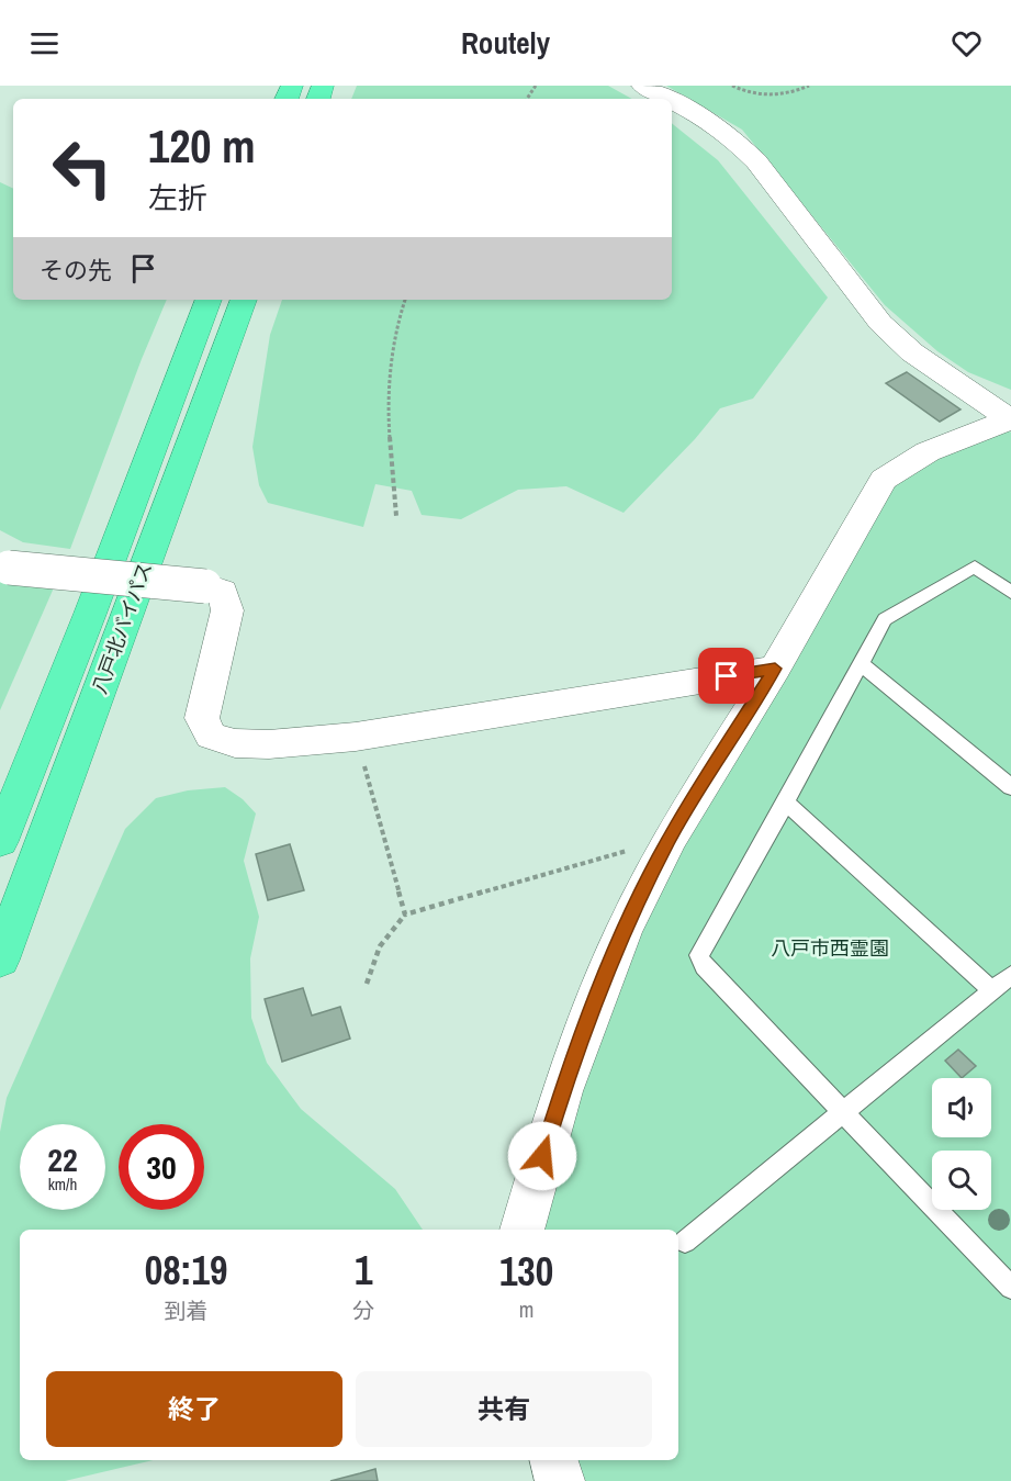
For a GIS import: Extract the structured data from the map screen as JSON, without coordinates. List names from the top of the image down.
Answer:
{
  "streets": {
    "highway": ["八戸北バイパス"]
  },
  "parks": ["八戸市西霊園"],
  "page": {
    "header": "Routely",
    "turn": ["120 m", "左折"],
    "then": "その先",
    "speed": "22 km/h",
    "limit": "30",
    "eta": [
      "08:19",
      "到着",
      "1",
      "分",
      "130",
      "m"
    ],
    "buttons": ["終了", "共有"]
  }
}
